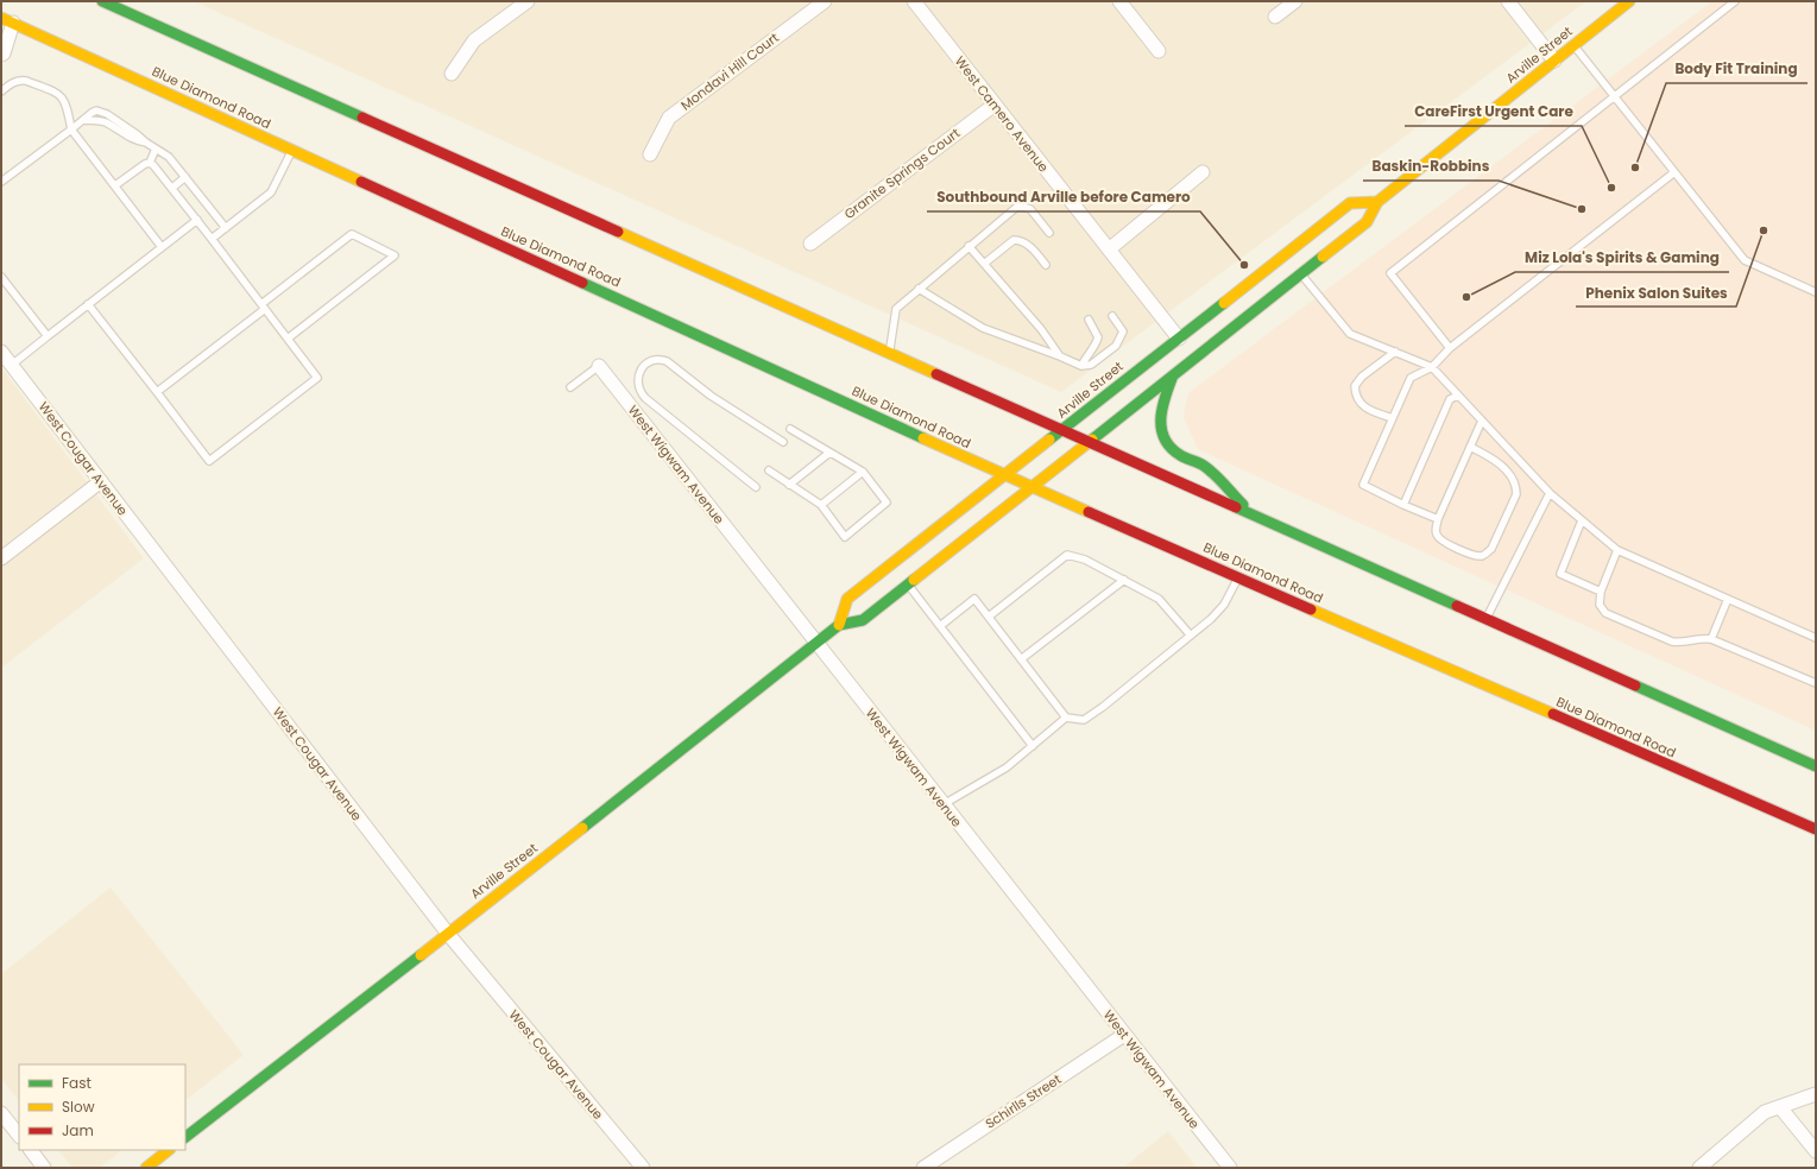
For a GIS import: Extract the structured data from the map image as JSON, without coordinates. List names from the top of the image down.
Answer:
{
  "streets": {
    "main road": ["Arville Street", "Blue Diamond Road"],
    "street": [
      "Mondavi Hill Court",
      "West Camero Avenue",
      "Granite Springs Court",
      "West Cougar Avenue",
      "West Wigwam Avenue",
      "Schirlls Street"
    ]
  },
  "crossings": [
    ["Arville Street", "Blue Diamond Road"],
    ["Arville Street", "West Camero Avenue"],
    ["Arville Street", "West Cougar Avenue"],
    ["Arville Street", "West Wigwam Avenue"],
    ["West Camero Avenue", "Granite Springs Court"],
    ["West Wigwam Avenue", "Schirlls Street"]
  ],
  "places": [
    "Body Fit Training",
    "CareFirst Urgent Care",
    "Baskin-Robbins",
    "Phenix Salon Suites",
    "Southbound Arville before Camero",
    "Miz Lola's Spirits & Gaming"
  ],
  "legend": ["Fast", "Slow", "Jam"]
}
